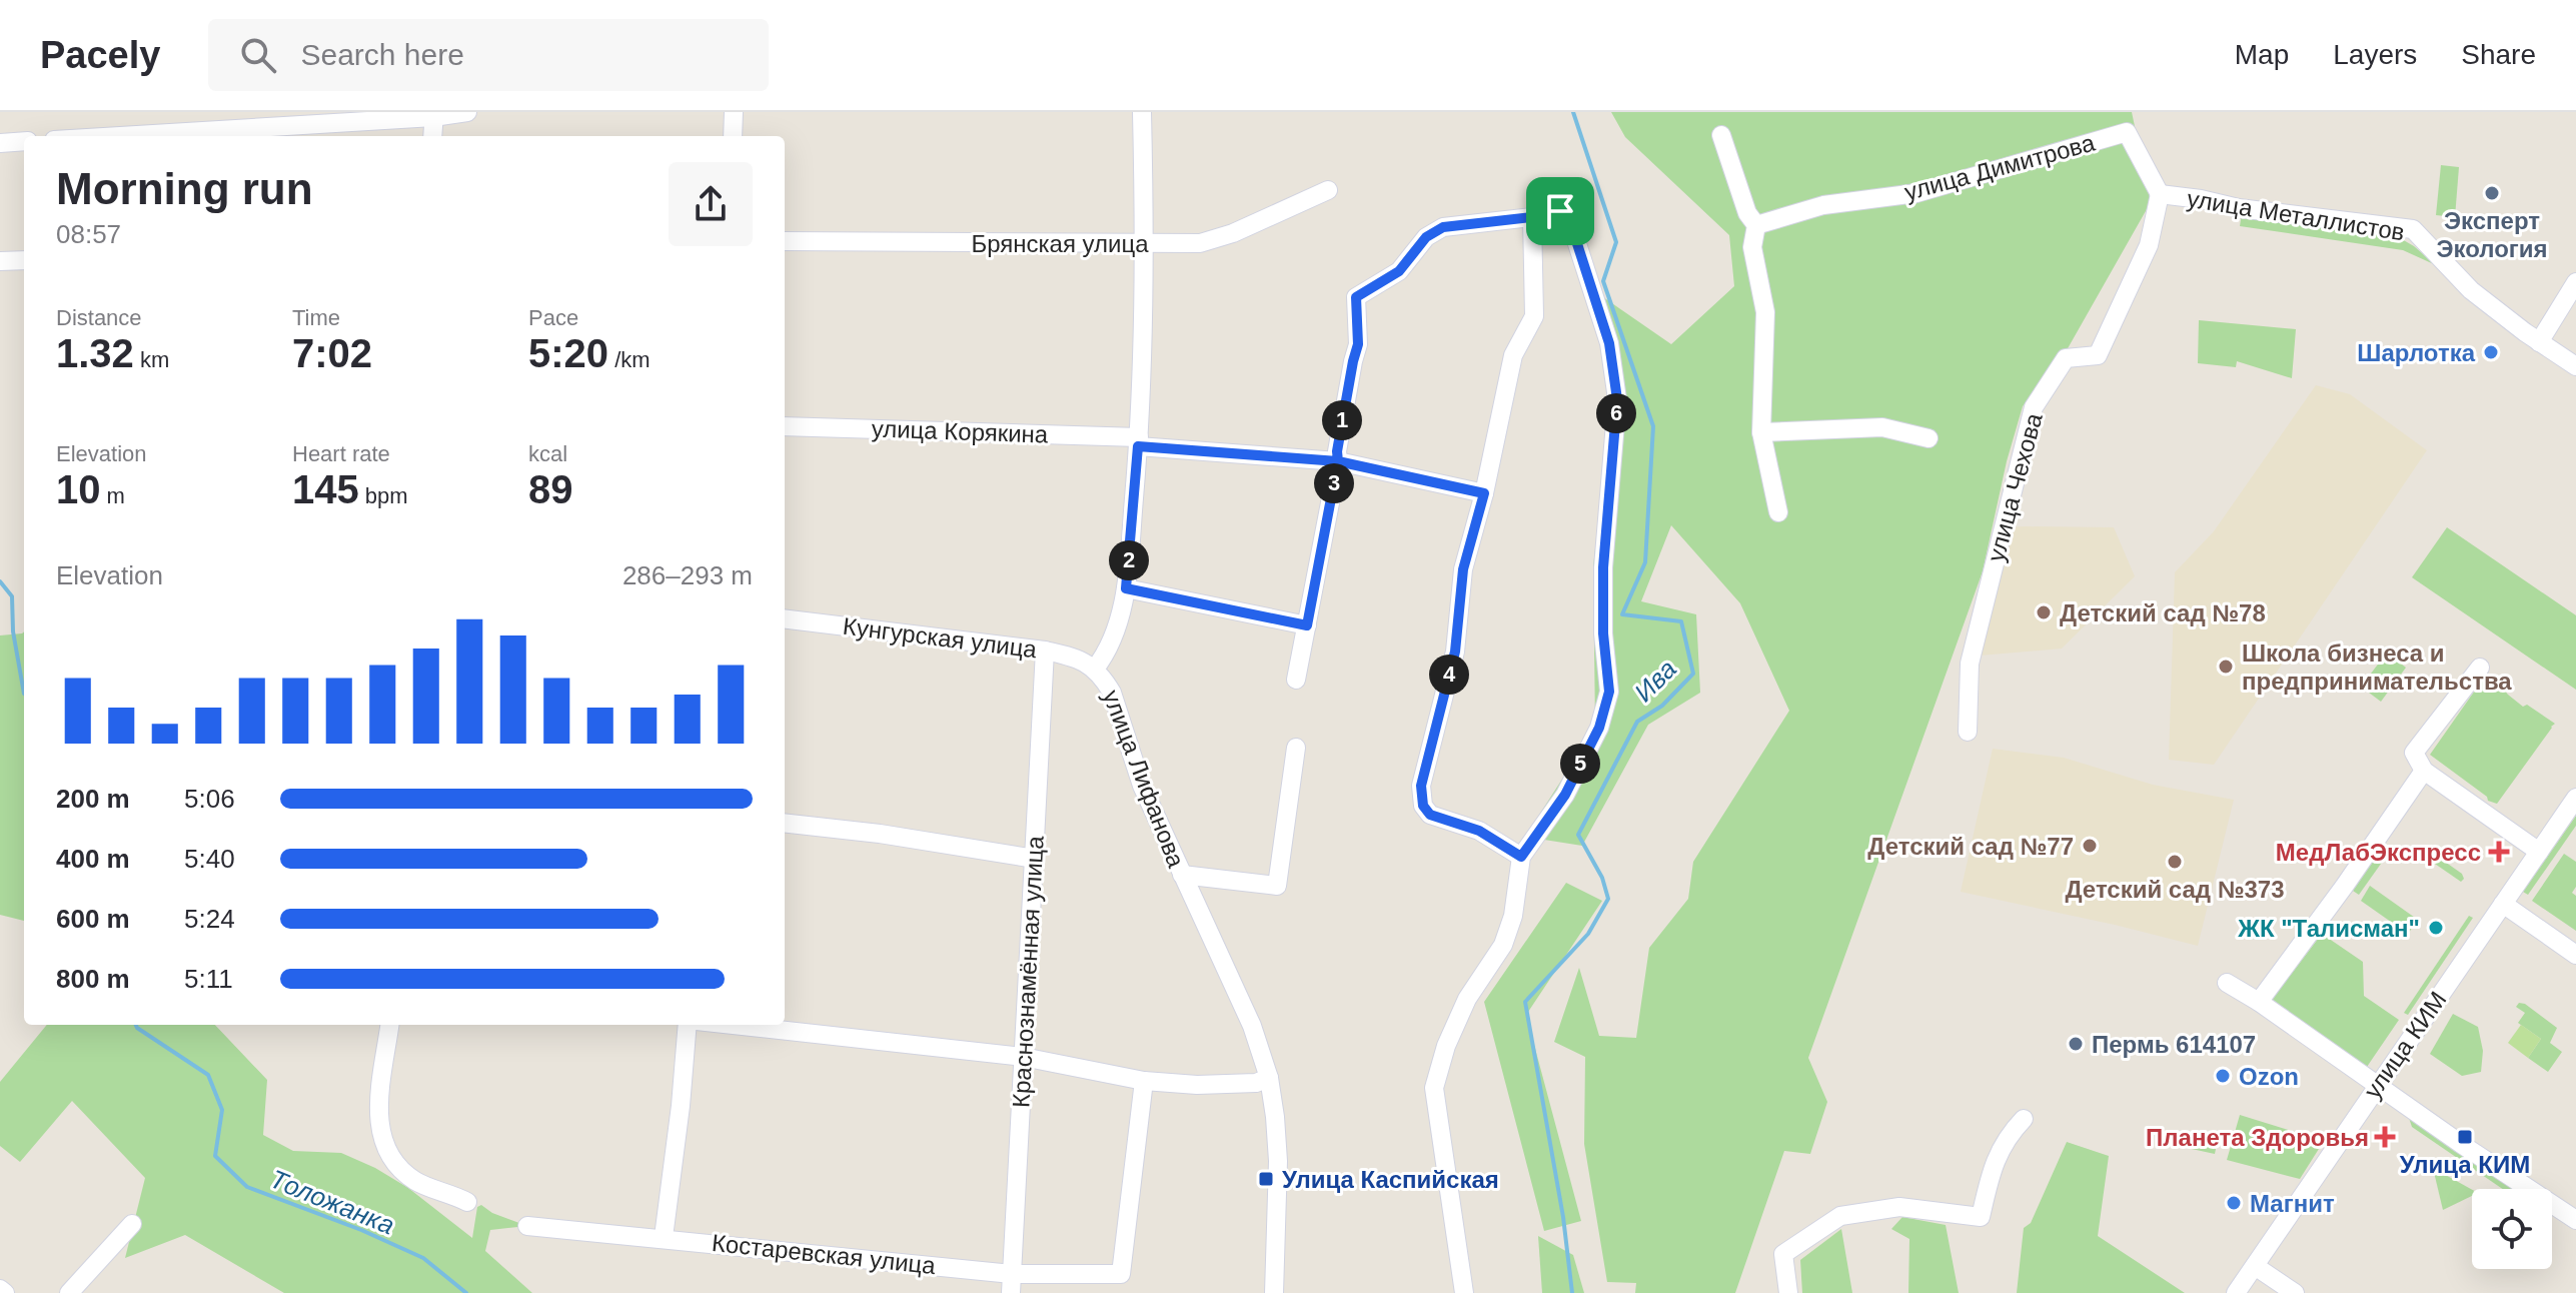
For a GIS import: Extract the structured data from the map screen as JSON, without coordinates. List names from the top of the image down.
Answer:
{
  "streets": {
    "street": [
      "улица Димитрова",
      "улица Металлистов",
      "Брянская улица",
      "улица Корякина",
      "улица Чехова",
      "Кунгурская улица",
      "улица Лифанова",
      "Краснознамённая улица",
      "улица КИМ",
      "Костаревская улица"
    ]
  },
  "crossings": [
    ["улица Димитрова", "улица Металлистов"],
    ["улица Димитрова", "улица Чехова"],
    ["улица Металлистов", "улица Чехова"],
    ["Брянская улица", "улица Лифанова"],
    ["улица Корякина", "улица Лифанова"],
    ["Кунгурская улица", "улица Лифанова"],
    ["Кунгурская улица", "Краснознамённая улица"],
    ["Краснознамённая улица", "Костаревская улица"]
  ],
  "water": ["Ива", "Толожанка"],
  "places": {
    "other": [
      "Эксперт Экология",
      "Шарлотка",
      "Детский сад №78",
      "Школа бизнеса и предпринимательства",
      "Детский сад №77",
      "Детский сад №373",
      "ЖК \"Талисман\"",
      "Пермь 614107",
      "Ozon",
      "Магнит"
    ],
    "health": ["МедЛабЭкспресс", "Планета Здоровья"],
    "transit": ["Улица КИМ", "Улица Каспийская"]
  },
  "page": {
    "header": "Pacely",
    "search": "Search here",
    "nav": ["Map", "Layers", "Share"],
    "heading": ["Morning run", "08:57"],
    "stats": [
      ["Distance", "1.32 km"],
      ["Time", "7:02"],
      ["Pace", "5:20 /km"],
      ["Elevation", "10 m"],
      ["Heart rate", "145 bpm"],
      ["kcal", "89"]
    ],
    "pins": [
      "6",
      "1",
      "3",
      "2",
      "4",
      "5"
    ],
    "chart": ["Elevation", "286–293 m"],
    "list": [
      {
        "name": "200 m",
        "note": "5:06"
      },
      {
        "name": "400 m",
        "note": "5:40"
      },
      {
        "name": "600 m",
        "note": "5:24"
      },
      {
        "name": "800 m",
        "note": "5:11"
      }
    ]
  }
}
